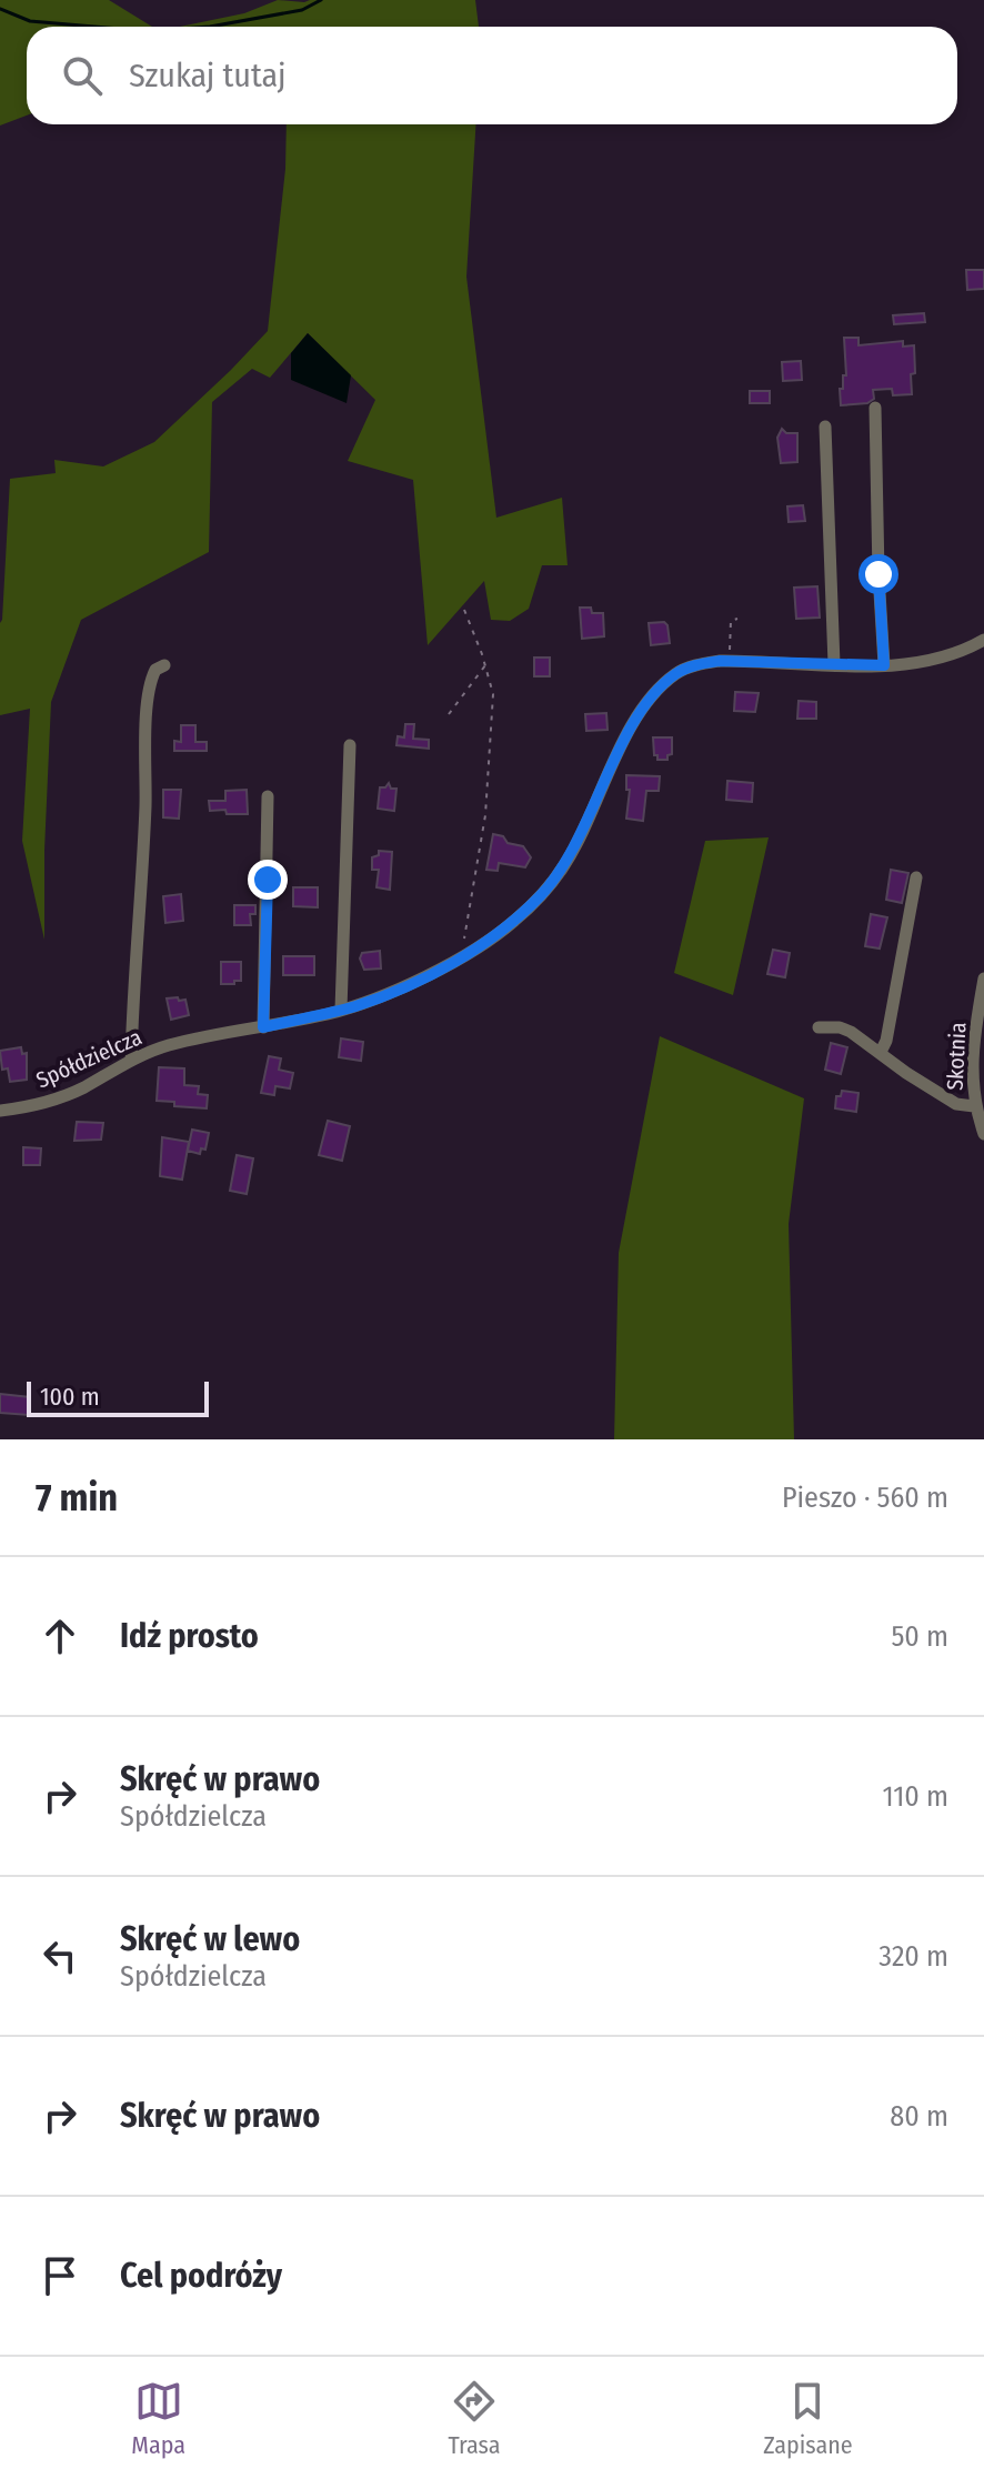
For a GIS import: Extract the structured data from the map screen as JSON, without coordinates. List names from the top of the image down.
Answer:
{
  "streets": {
    "street": ["Skotnia", "Spółdzielcza"]
  },
  "scale_bar": "100 m",
  "page": {
    "search": "Szukaj tutaj",
    "scale": "100 m",
    "heading": ["7 min", "Pieszo · 560 m"],
    "list": [
      ["Idź prosto", "50 m"],
      ["Skręć w prawo", "Spółdzielcza", "110 m"],
      ["Skręć w lewo", "Spółdzielcza", "320 m"],
      ["Skręć w prawo", "80 m"],
      "Cel podróży"
    ],
    "nav": ["Mapa", "Trasa", "Zapisane"]
  }
}
